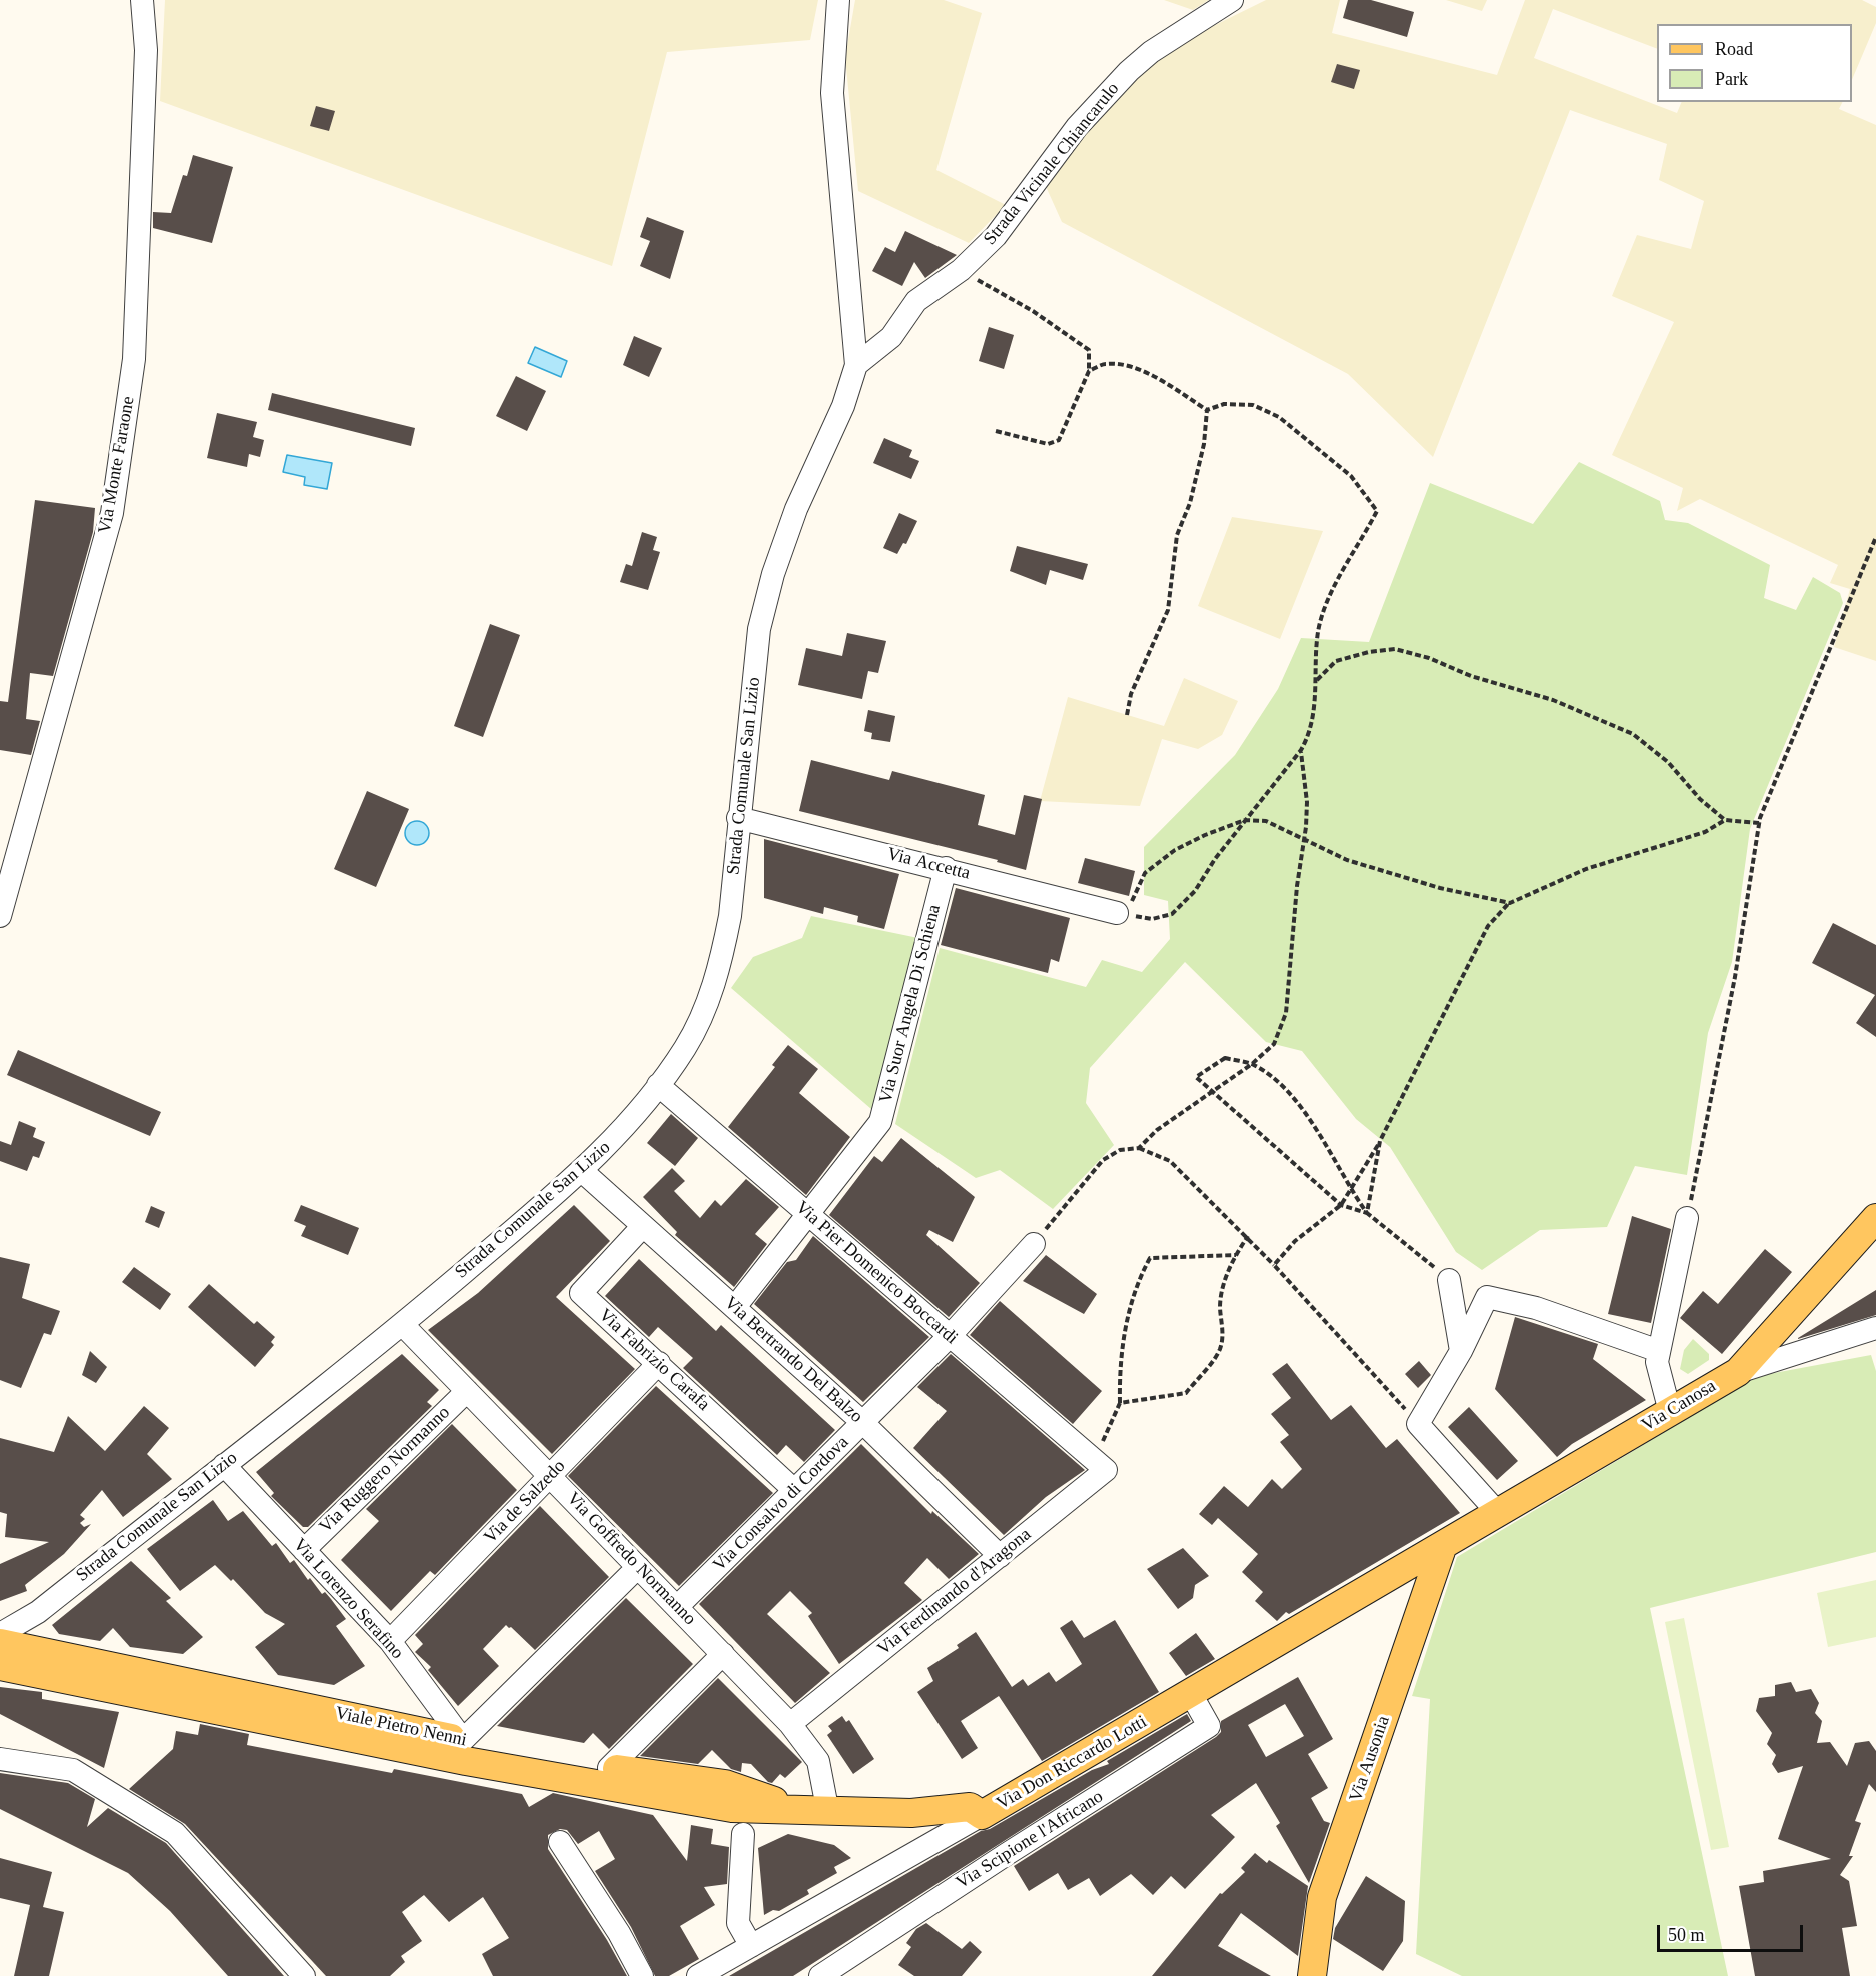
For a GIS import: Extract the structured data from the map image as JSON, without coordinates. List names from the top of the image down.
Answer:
{
  "streets": {
    "main road": [
      "Via Canosa",
      "Viale Pietro Nenni",
      "Via Ausonia",
      "Via Don Riccardo Lotti"
    ],
    "street": [
      "Strada Vicinale Chiancarulo",
      "Via Monte Faraone",
      "Strada Comunale San Lizio",
      "Via Accetta",
      "Via Suor Angela Di Schiena",
      "Via Pier Domenico Boccardi",
      "Via Fabrizio Carafa",
      "Via Bertrando Del Balzo",
      "Via Ruggero Normanno",
      "Via de Salzedo",
      "Via Consalvo di Cordova",
      "Via Goffredo Normanno",
      "Via Ferdinando d'Aragona",
      "Via Lorenzo Serafino",
      "Via Scipione l'Africano"
    ]
  },
  "crossings": [
    ["Strada Vicinale Chiancarulo", "Strada Comunale San Lizio"],
    ["Strada Comunale San Lizio", "Via Accetta"],
    ["Strada Comunale San Lizio", "Via Pier Domenico Boccardi"],
    ["Strada Comunale San Lizio", "Via Bertrando Del Balzo"],
    ["Strada Comunale San Lizio", "Via Goffredo Normanno"],
    ["Strada Comunale San Lizio", "Via Lorenzo Serafino"],
    ["Via Accetta", "Via Suor Angela Di Schiena"],
    ["Via Suor Angela Di Schiena", "Via Pier Domenico Boccardi"],
    ["Via Suor Angela Di Schiena", "Via Bertrando Del Balzo"],
    ["Via Pier Domenico Boccardi", "Via Consalvo di Cordova"],
    ["Via Pier Domenico Boccardi", "Via Ferdinando d'Aragona"],
    ["Via Fabrizio Carafa", "Via Bertrando Del Balzo"],
    ["Via Fabrizio Carafa", "Via de Salzedo"],
    ["Via Fabrizio Carafa", "Via Consalvo di Cordova"],
    ["Via Bertrando Del Balzo", "Via Consalvo di Cordova"],
    ["Via Bertrando Del Balzo", "Via Ferdinando d'Aragona"],
    ["Via Canosa", "Via Ausonia"],
    ["Via Canosa", "Via Don Riccardo Lotti"],
    ["Via Ruggero Normanno", "Via Goffredo Normanno"],
    ["Via Ruggero Normanno", "Via Lorenzo Serafino"],
    ["Via de Salzedo", "Via Goffredo Normanno"],
    ["Via de Salzedo", "Via Lorenzo Serafino"],
    ["Via Consalvo di Cordova", "Via Goffredo Normanno"],
    ["Via Goffredo Normanno", "Via Ferdinando d'Aragona"],
    ["Via Goffredo Normanno", "Viale Pietro Nenni"],
    ["Via Lorenzo Serafino", "Viale Pietro Nenni"],
    ["Viale Pietro Nenni", "Via Don Riccardo Lotti"],
    ["Via Ausonia", "Via Don Riccardo Lotti"],
    ["Via Don Riccardo Lotti", "Via Scipione l'Africano"]
  ],
  "legend": ["Road", "Park"],
  "scale_bar": "50 m"
}
